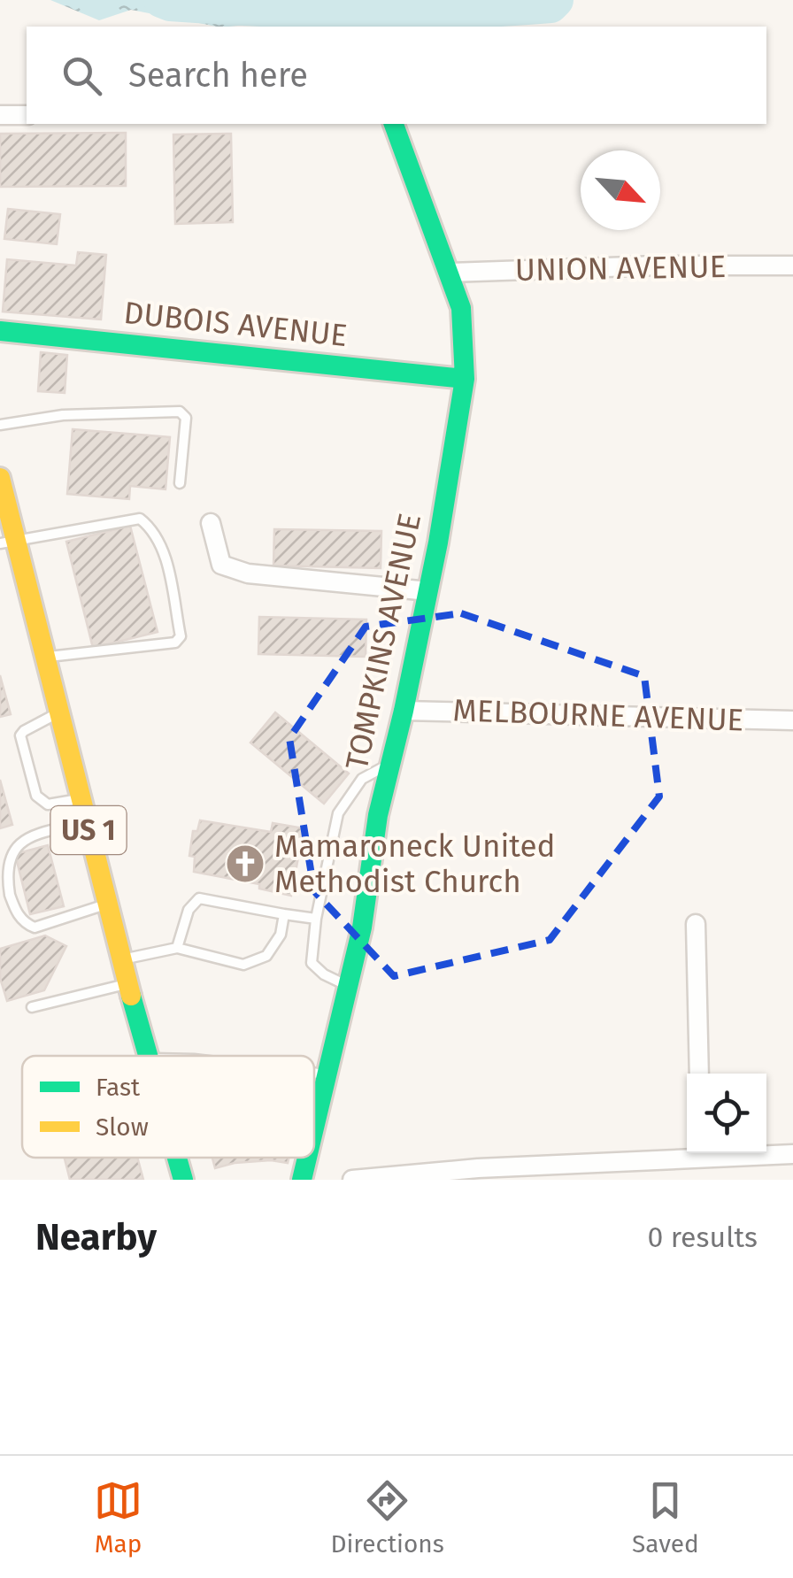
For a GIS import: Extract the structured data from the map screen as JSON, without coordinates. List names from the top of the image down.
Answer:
{
  "streets": {
    "street": [
      "UNION AVENUE",
      "DUBOIS AVENUE",
      "TOMPKINS AVENUE",
      "MELBOURNE AVENUE",
      "US 1"
    ]
  },
  "crossings": [
    ["UNION AVENUE", "TOMPKINS AVENUE"],
    ["DUBOIS AVENUE", "TOMPKINS AVENUE"],
    ["TOMPKINS AVENUE", "MELBOURNE AVENUE"]
  ],
  "places": {
    "church": ["Mamaroneck United Methodist Church"]
  },
  "legend": ["Fast", "Slow"],
  "north": "bottom right",
  "page": {
    "search": "Search here",
    "heading": ["Nearby", "0 results"],
    "nav": ["Map", "Directions", "Saved"]
  }
}
